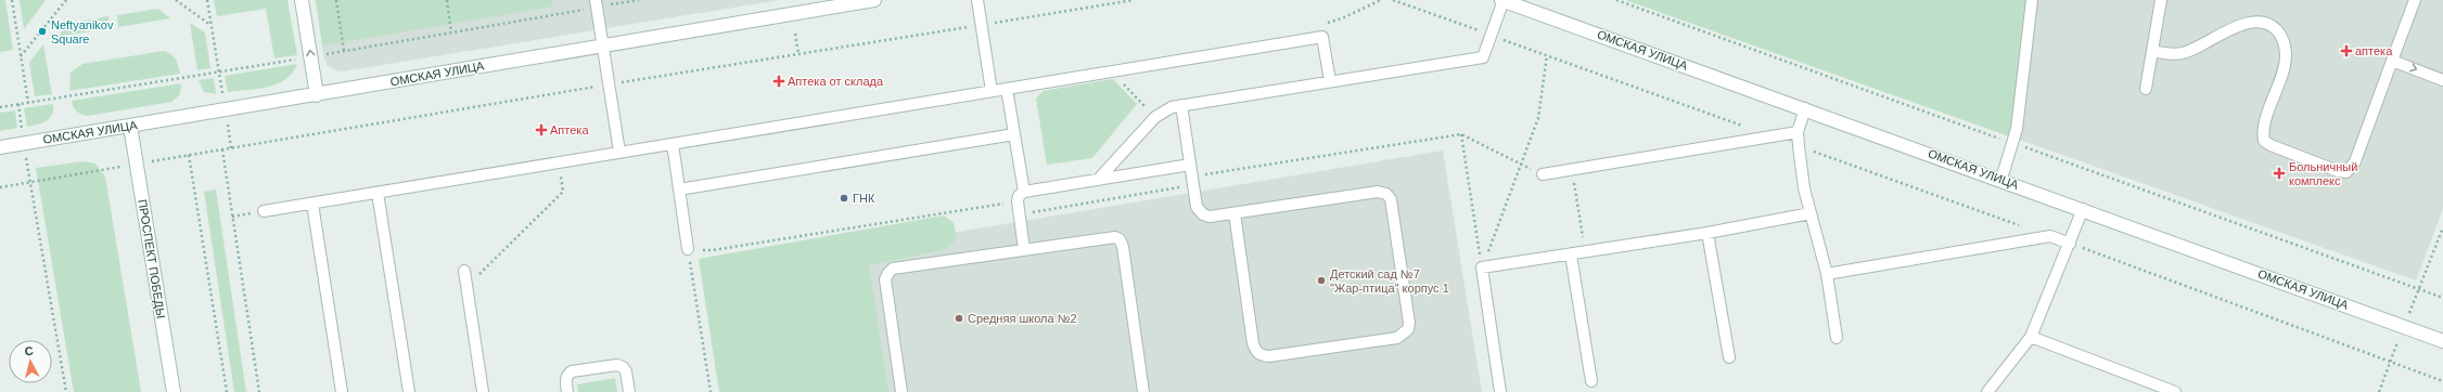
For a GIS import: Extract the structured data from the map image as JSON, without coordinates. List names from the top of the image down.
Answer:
{
  "streets": {
    "main road": ["ОМСКАЯ УЛИЦА", "ПРОСПЕКТ ПОБЕДЫ"]
  },
  "crossings": [
    ["ОМСКАЯ УЛИЦА", "ПРОСПЕКТ ПОБЕДЫ"]
  ],
  "places": {
    "other": [
      "Neftyanikov Square",
      "ГНК",
      "Детский сад №7 \"Жар-птица\" корпус 1",
      "Средняя школа №2"
    ],
    "health": [
      "аптека",
      "Аптека от склада",
      "Аптека",
      "Больничный комплекс"
    ]
  },
  "north": "top"
}
